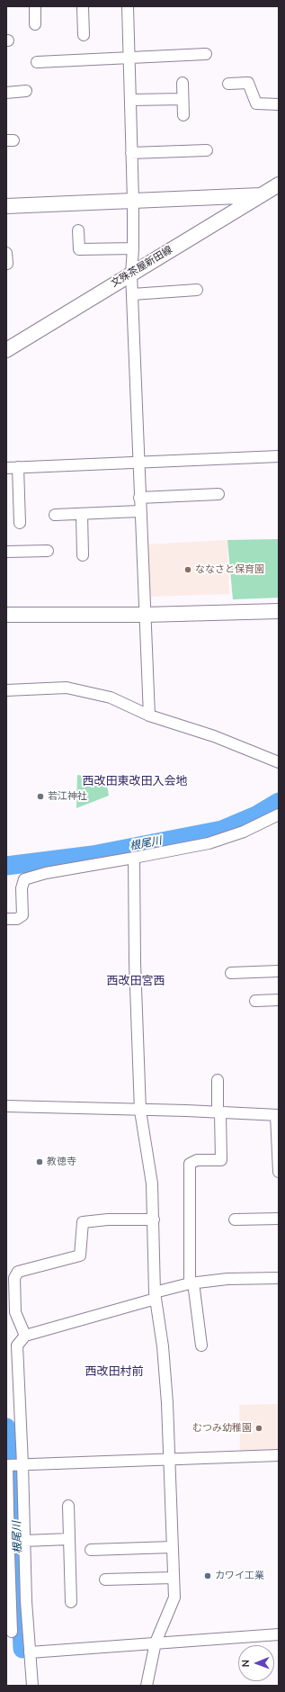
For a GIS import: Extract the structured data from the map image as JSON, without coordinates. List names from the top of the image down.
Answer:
{
  "streets": {
    "street": ["文殊茶屋新田線"]
  },
  "districts": ["西改田東改田入会地", "西改田宮西", "西改田村前"],
  "water": ["根尾川"],
  "places": [
    "ななさと保育園",
    "若江神社",
    "教徳寺",
    "むつみ幼稚園",
    "カワイ工業"
  ],
  "north": "left"
}
